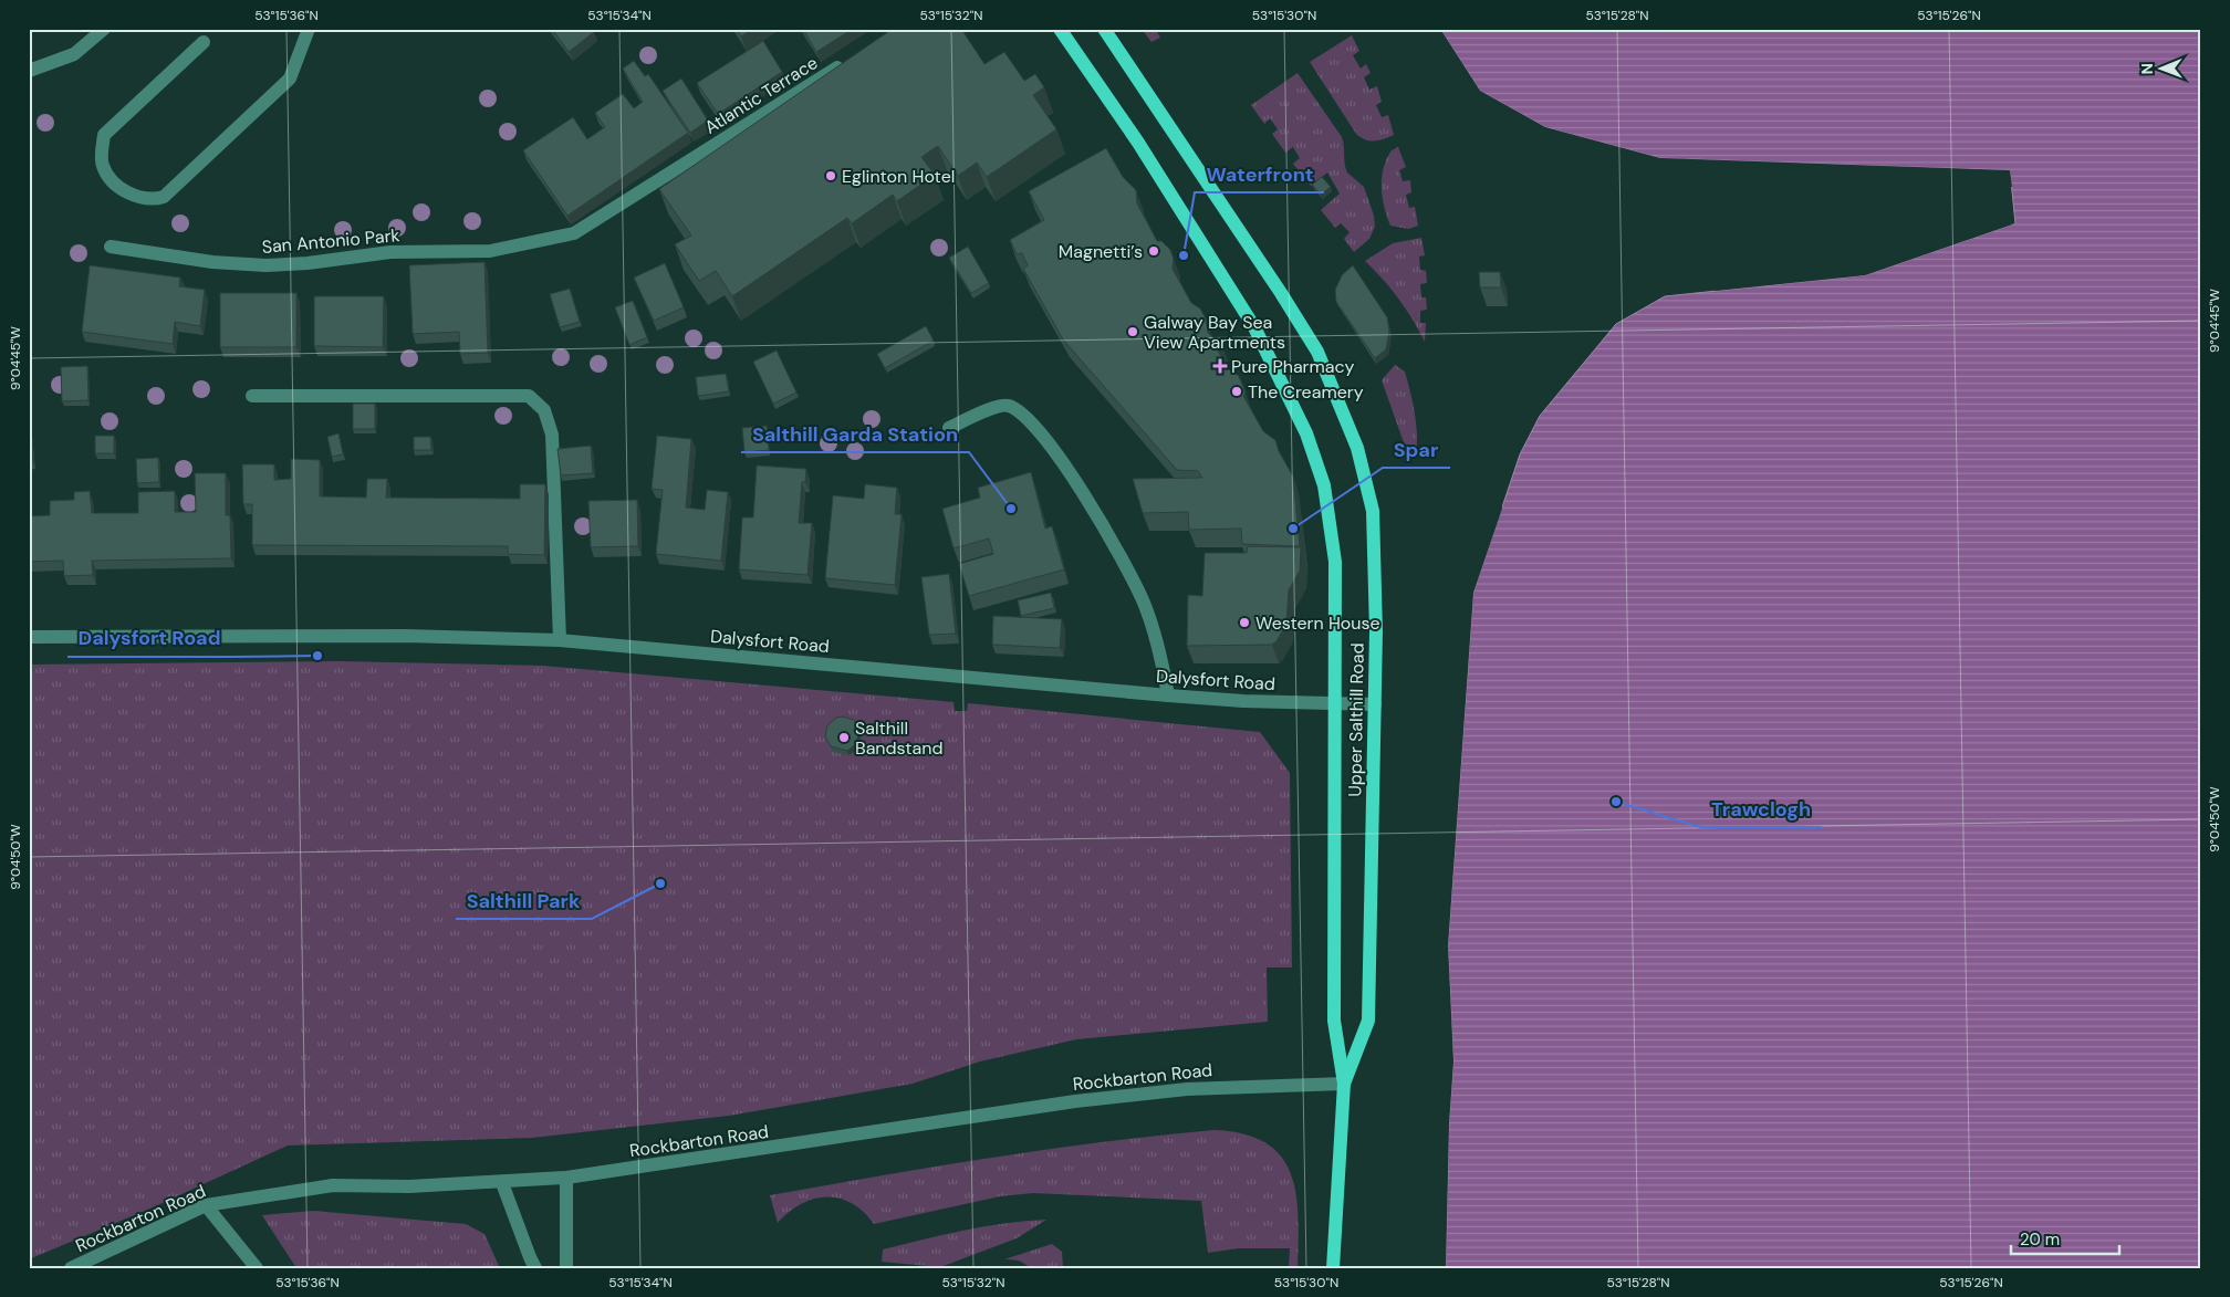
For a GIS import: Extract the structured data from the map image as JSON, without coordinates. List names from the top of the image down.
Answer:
{
  "streets": {
    "main road": ["Upper Salthill Road"],
    "street": [
      "Atlantic Terrace",
      "San Antonio Park",
      "Dalysfort Road",
      "Rockbarton Road"
    ]
  },
  "crossings": [
    ["Atlantic Terrace", "San Antonio Park"],
    ["Dalysfort Road", "Upper Salthill Road"],
    ["Upper Salthill Road", "Rockbarton Road"]
  ],
  "places": {
    "other": [
      "Eglinton Hotel",
      "Magnetti’s",
      "Waterfront",
      "Galway Bay Sea View Apartments",
      "The Creamery",
      "Salthill Garda Station",
      "Spar",
      "Western House",
      "Dalysfort Road",
      "Salthill Bandstand",
      "Trawclogh",
      "Salthill Park"
    ],
    "health": ["Pure Pharmacy"]
  },
  "scale_bar": "20 m",
  "north": "left",
  "coordinates": [
    "53°15'36\"N",
    "53°15'34\"N",
    "53°15'32\"N",
    "53°15'30\"N",
    "53°15'28\"N",
    "53°15'26\"N",
    "9°04'45\"W",
    "9°04'50\"W"
  ]
}
